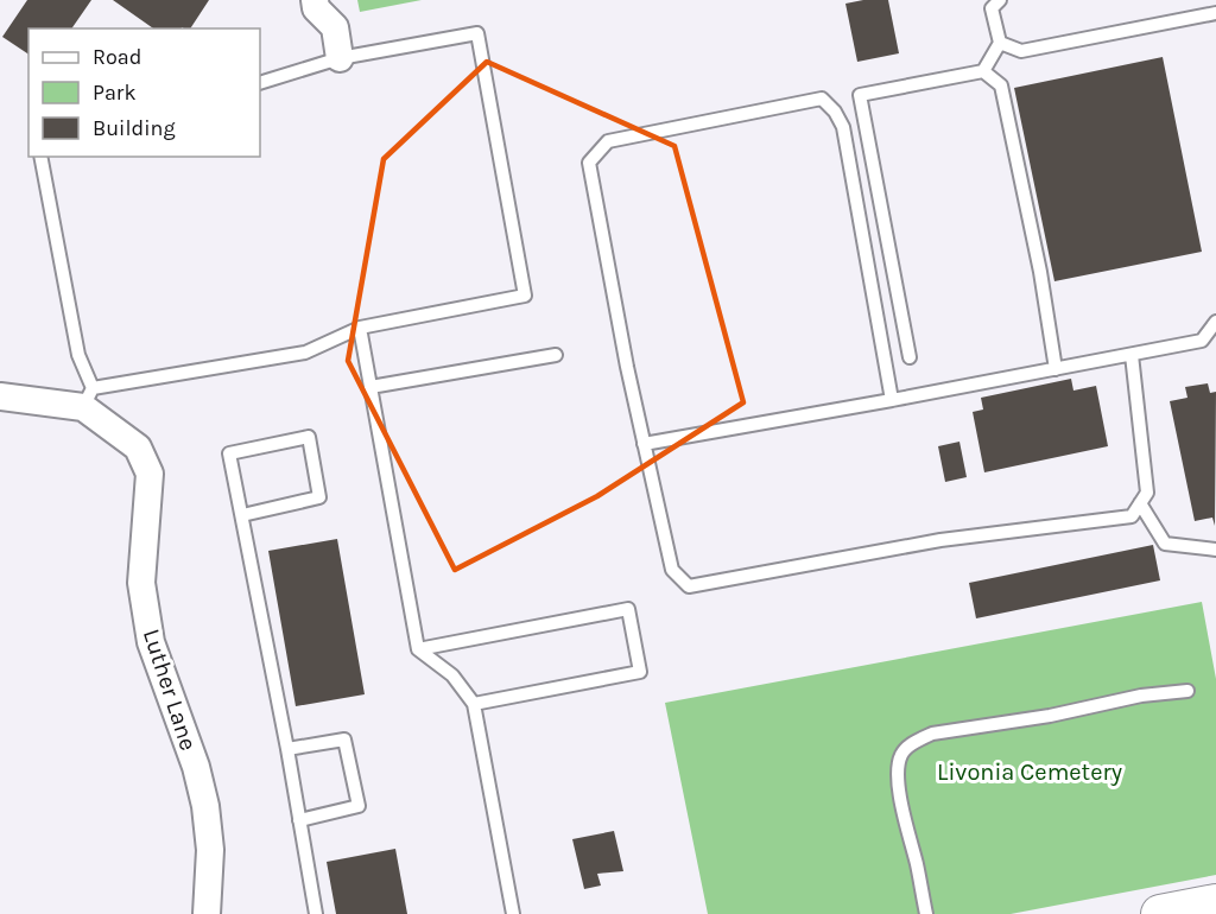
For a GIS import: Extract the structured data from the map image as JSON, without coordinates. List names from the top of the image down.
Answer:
{
  "streets": {
    "street": ["Luther Lane"]
  },
  "parks": ["Livonia Cemetery"],
  "legend": ["Road", "Park", "Building"]
}
